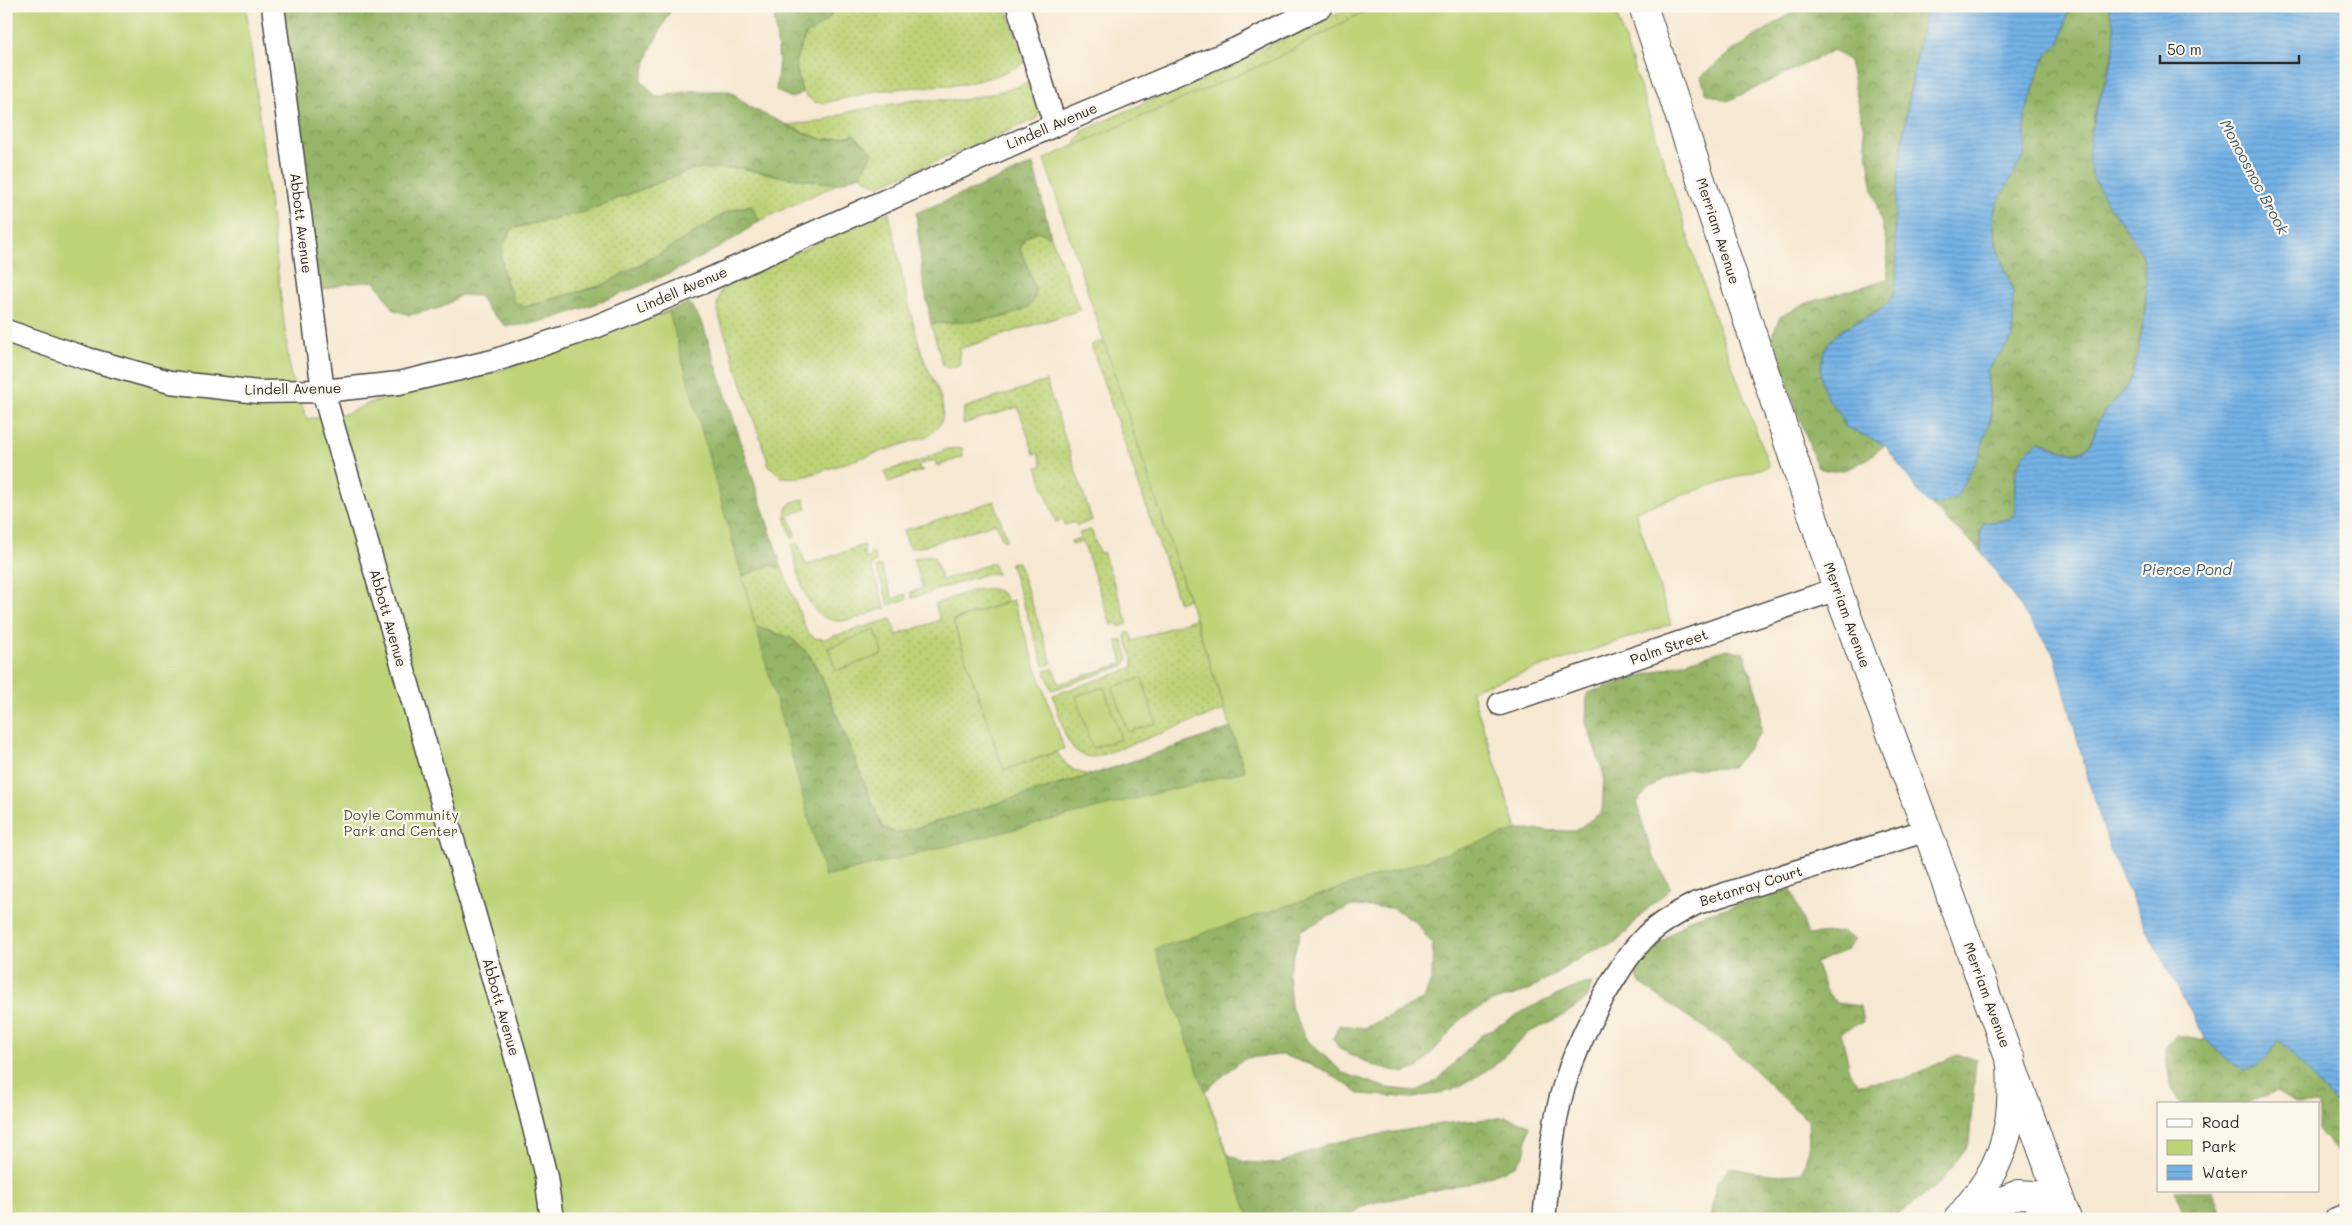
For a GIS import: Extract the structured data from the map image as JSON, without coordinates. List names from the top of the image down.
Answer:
{
  "streets": {
    "main road": ["Merriam Avenue"],
    "street": [
      "Lindell Avenue",
      "Abbott Avenue",
      "Palm Street",
      "Betanray Court"
    ]
  },
  "crossings": [
    ["Lindell Avenue", "Abbott Avenue"],
    ["Merriam Avenue", "Palm Street"],
    ["Merriam Avenue", "Betanray Court"]
  ],
  "water": ["Monoosnoc Brook", "Pierce Pond"],
  "parks": ["Doyle Community Park and Center"],
  "legend": ["Road", "Park", "Water"],
  "scale_bar": "50 m"
}
